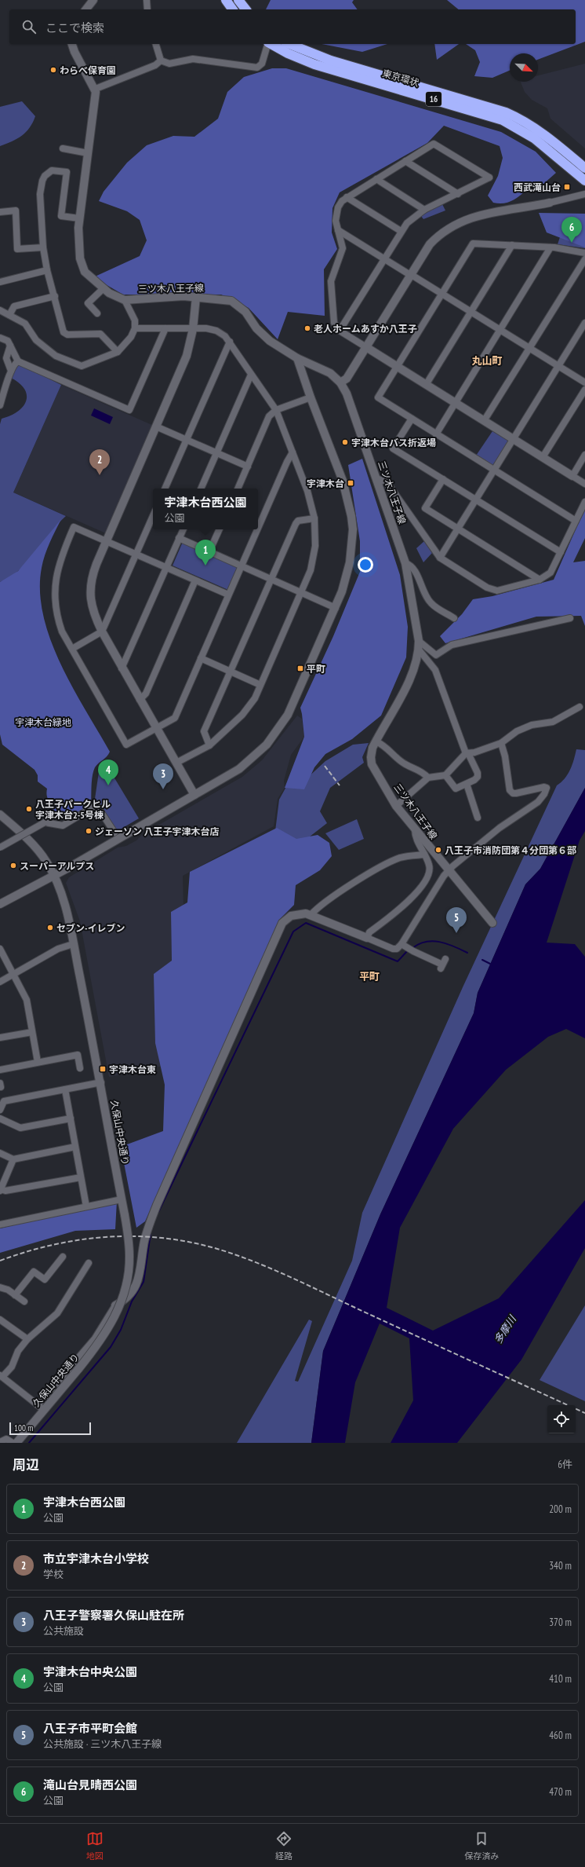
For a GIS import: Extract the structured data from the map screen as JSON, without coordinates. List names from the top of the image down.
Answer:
{
  "streets": {
    "highway": ["東京環状", "16"],
    "street": ["三ツ木八王子線", "久保山中央通り"]
  },
  "districts": ["丸山町", "平町"],
  "water": ["多摩川"],
  "parks": ["宇津木台緑地"],
  "places": {
    "other": [
      "わらべ保育園",
      "老人ホームあすか八王子",
      "宇津木台バス折返場",
      "八王子パークヒル 宇津木台2-5号棟",
      "ジェーソン 八王子宇津木台店",
      "八王子市消防団第４分団第６部",
      "スーパーアルプス",
      "セブン-イレブン"
    ],
    "transit": [
      "西武滝山台",
      "宇津木台",
      "平町",
      "宇津木台東"
    ]
  },
  "scale_bar": "100 m",
  "north": "bottom right",
  "page": {
    "search": "ここで検索",
    "pins": [
      "6",
      "2",
      "1",
      "4",
      "3",
      "5"
    ],
    "popup": ["宇津木台西公園", "公園"],
    "scale": "100 m",
    "heading": ["周辺", "6件"],
    "list": [
      {
        "mark": "1",
        "name": "宇津木台西公園",
        "note": "公園",
        "value": "200 m"
      },
      {
        "mark": "2",
        "name": "市立宇津木台小学校",
        "note": "学校",
        "value": "340 m"
      },
      {
        "mark": "3",
        "name": "八王子警察署久保山駐在所",
        "note": "公共施設",
        "value": "370 m"
      },
      {
        "mark": "4",
        "name": "宇津木台中央公園",
        "note": "公園",
        "value": "410 m"
      },
      {
        "mark": "5",
        "name": "八王子市平町会館",
        "note": "公共施設 · 三ツ木八王子線",
        "value": "460 m"
      },
      {
        "mark": "6",
        "name": "滝山台見晴西公園",
        "note": "公園",
        "value": "470 m"
      }
    ],
    "nav": ["地図", "経路", "保存済み"]
  }
}
